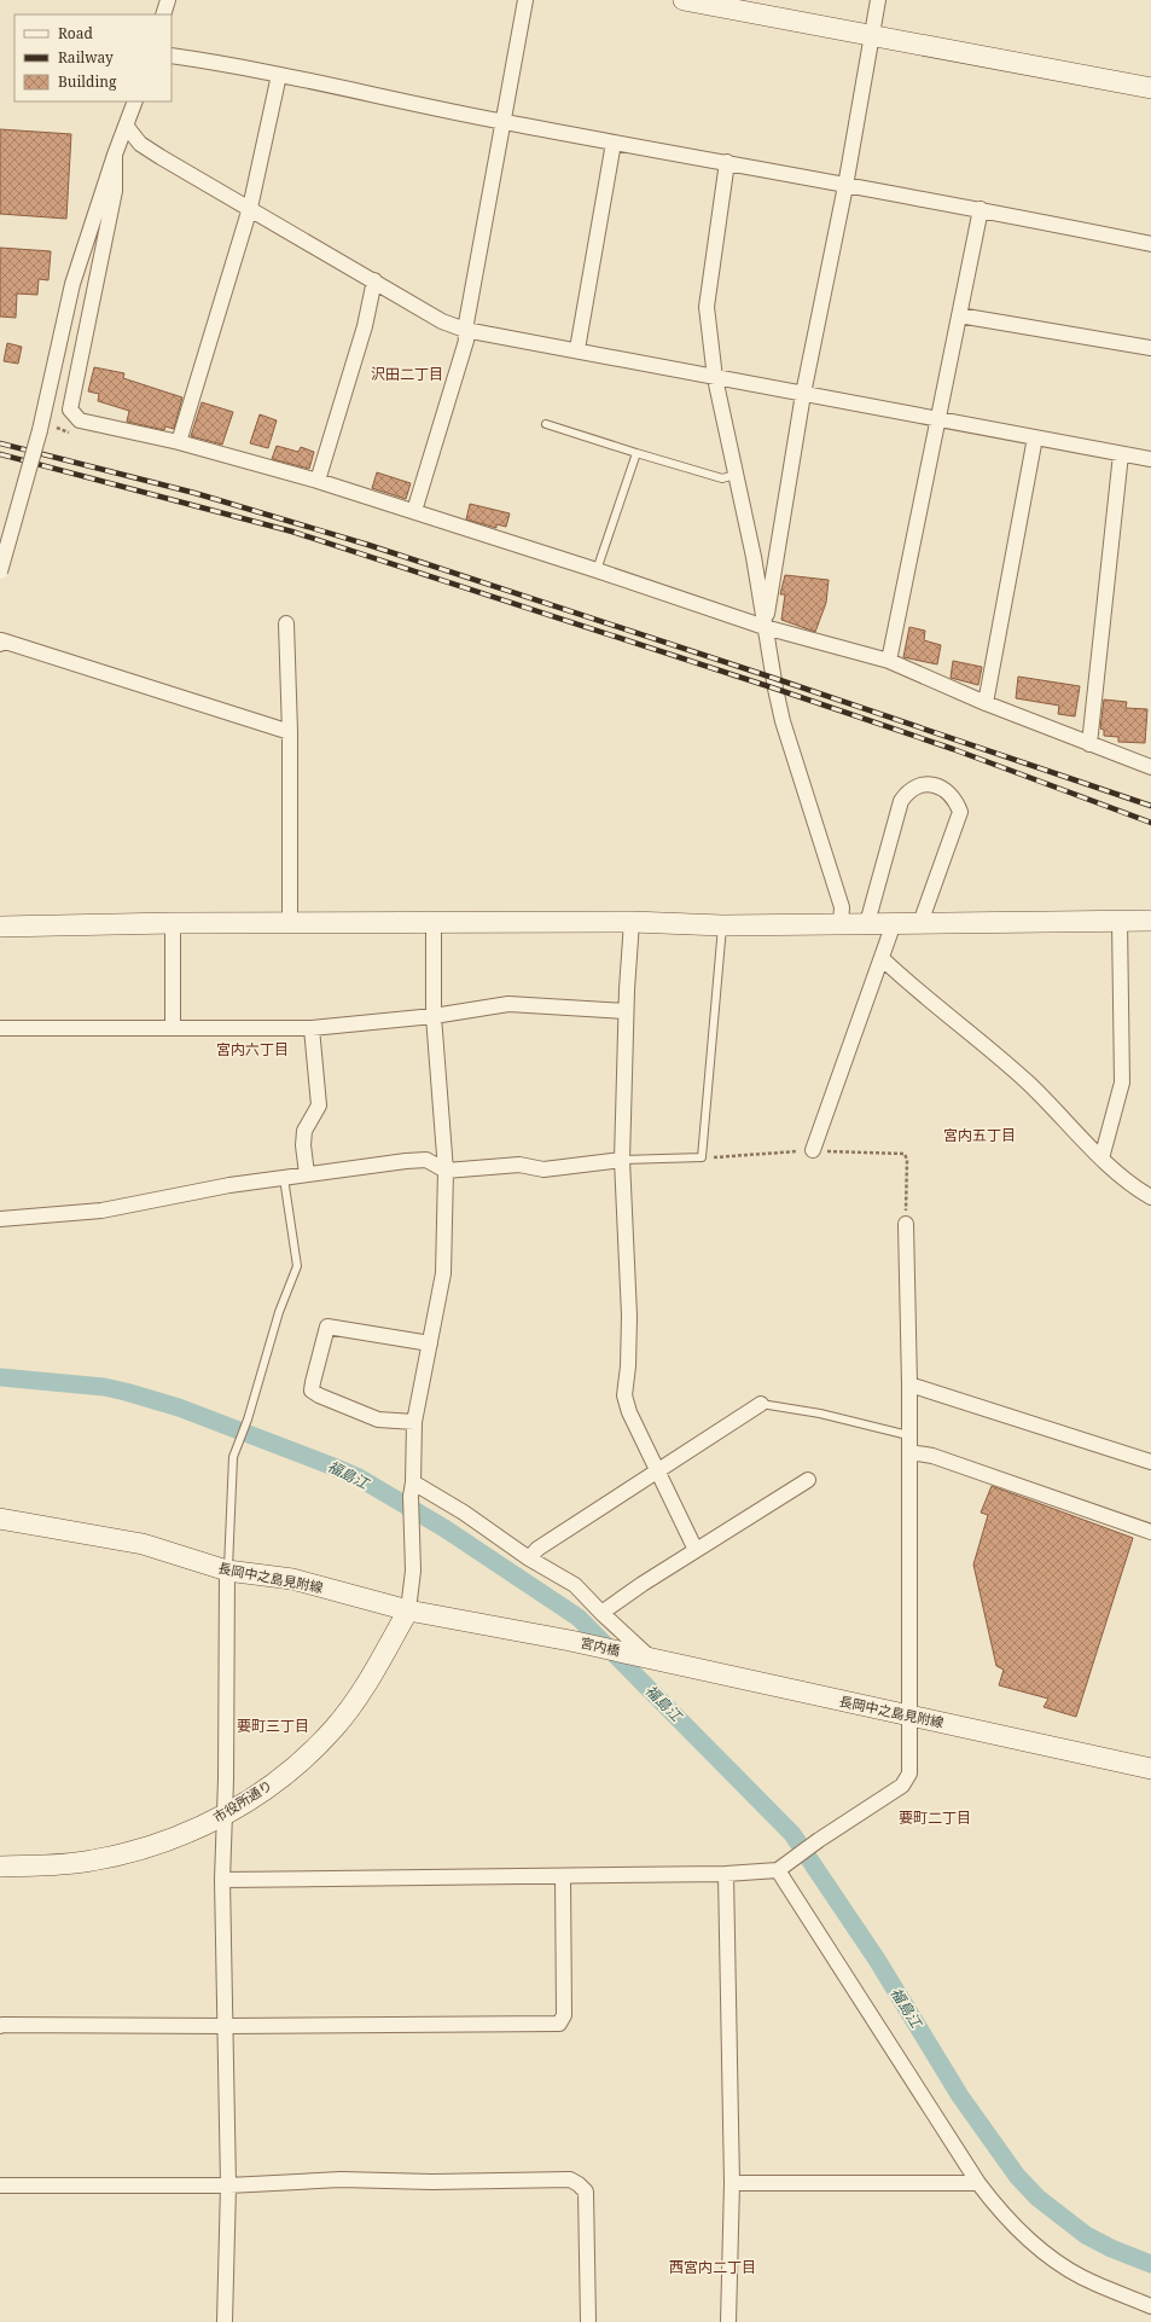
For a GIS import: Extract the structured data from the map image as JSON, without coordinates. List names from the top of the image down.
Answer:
{
  "streets": {
    "street": ["長岡中之島見附線", "宮内橋", "市役所通り"]
  },
  "crossings": [
    ["長岡中之島見附線", "宮内橋"],
    ["長岡中之島見附線", "市役所通り"]
  ],
  "districts": [
    "沢田二丁目",
    "宮内六丁目",
    "宮内五丁目",
    "要町三丁目",
    "要町二丁目",
    "西宮内二丁目"
  ],
  "water": ["福島江"],
  "legend": ["Road", "Railway", "Building"]
}
